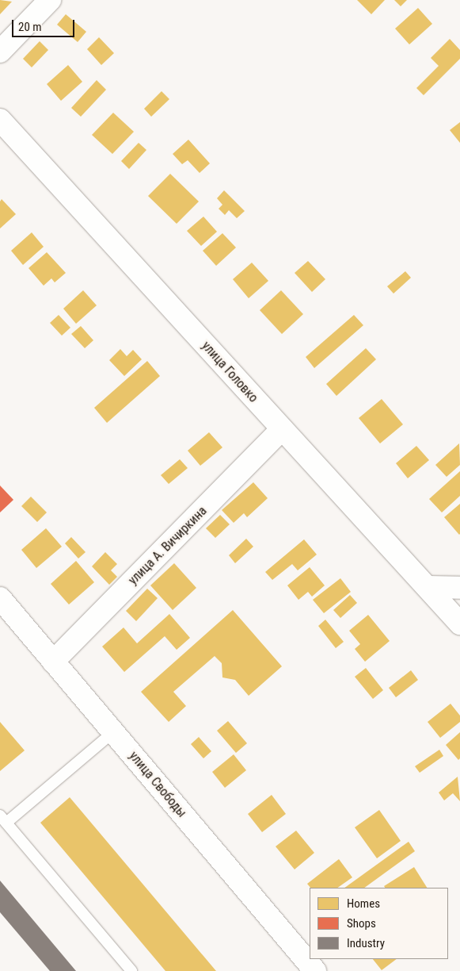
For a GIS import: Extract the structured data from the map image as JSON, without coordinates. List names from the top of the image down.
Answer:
{
  "streets": {
    "street": ["улица Головко", "улица А. Вичиркина", "улица Свободы"]
  },
  "crossings": [
    ["улица Головко", "улица А. Вичиркина"],
    ["улица А. Вичиркина", "улица Свободы"]
  ],
  "legend": ["Homes", "Shops", "Industry"],
  "scale_bar": "20 m"
}
